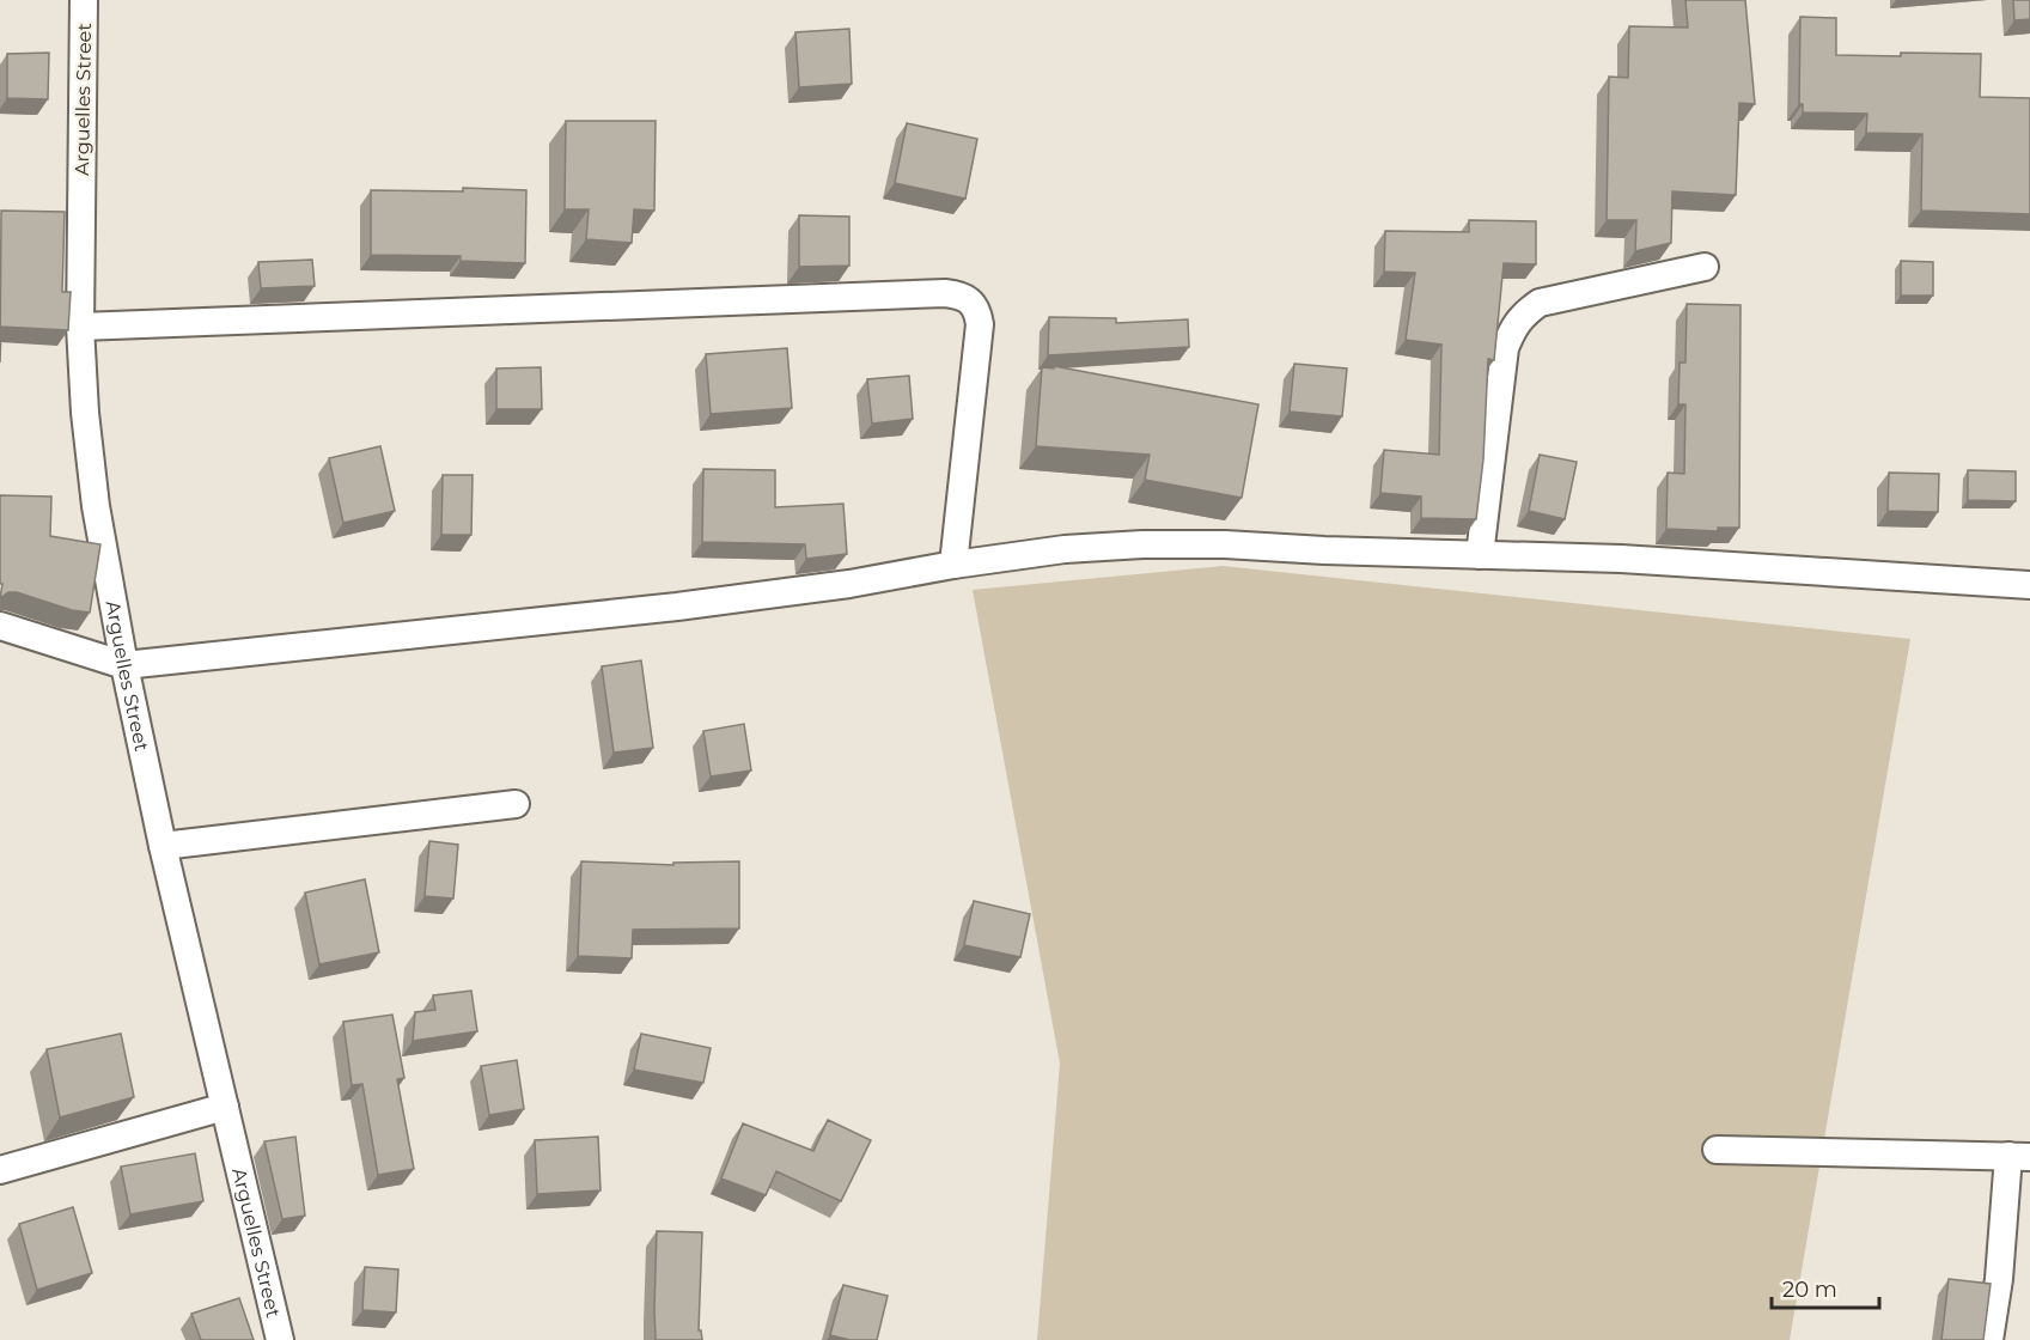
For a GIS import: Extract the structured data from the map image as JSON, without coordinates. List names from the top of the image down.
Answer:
{
  "streets": {
    "street": ["Arguelles Street"]
  },
  "scale_bar": "20 m"
}
